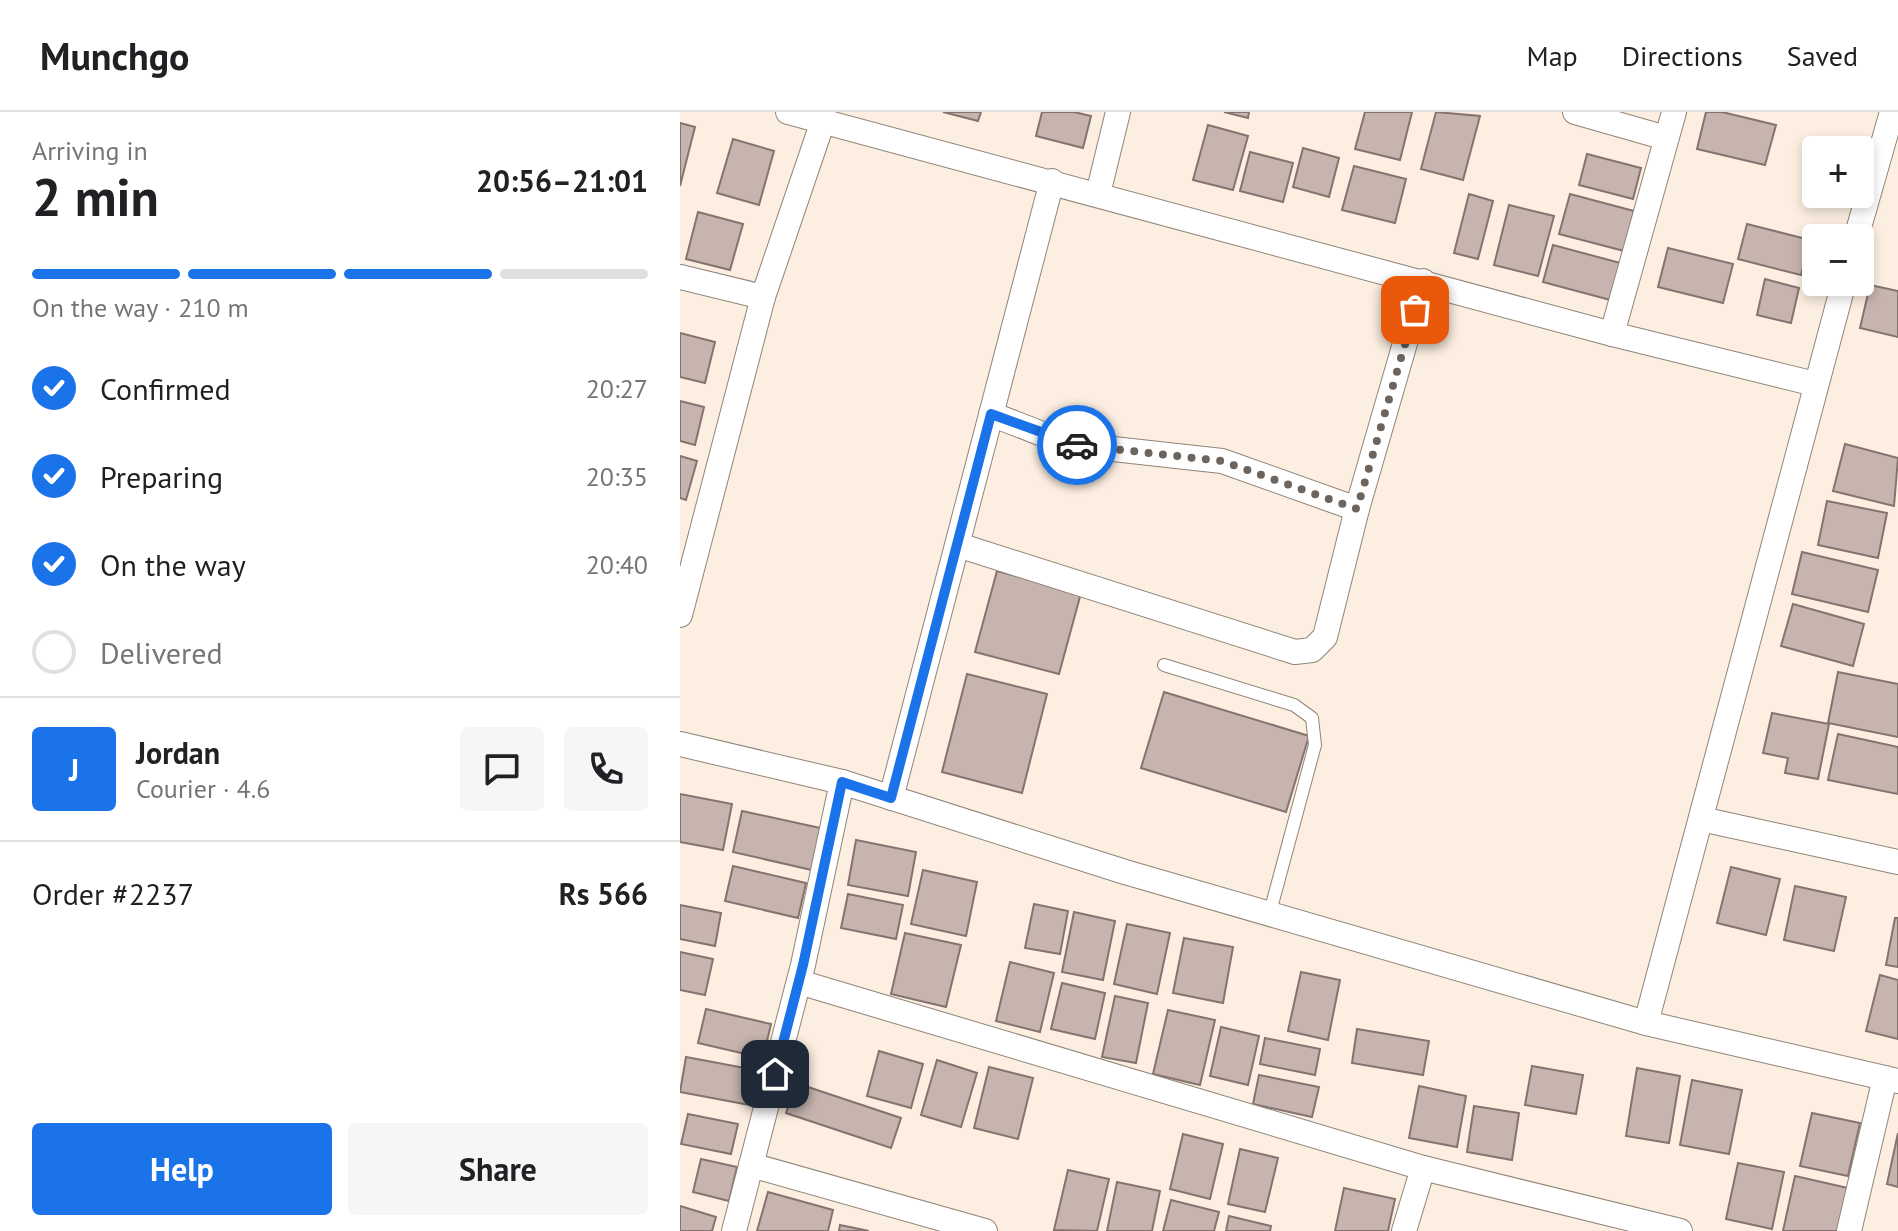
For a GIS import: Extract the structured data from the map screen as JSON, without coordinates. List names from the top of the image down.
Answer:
{
  "page": {
    "header": "Munchgo",
    "nav": ["Map", "Directions", "Saved"],
    "heading": ["2 min", "Arriving in", "20:56–21:01"],
    "panel": [
      "Jordan",
      "Courier · 4.6",
      "Order #2237",
      "Rs 566"
    ],
    "map_buttons": ["+", "−"],
    "bar": "On the way · 210 m",
    "list": [
      ["Confirmed", "20:27"],
      ["Preparing", "20:35"],
      ["On the way", "20:40"],
      "Delivered"
    ],
    "round": "J",
    "buttons": ["Help", "Share"]
  }
}
